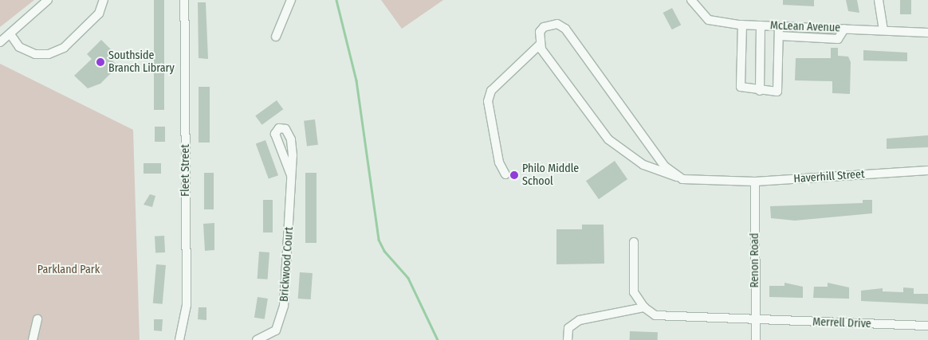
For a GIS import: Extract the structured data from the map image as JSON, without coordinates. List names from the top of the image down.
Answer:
{
  "streets": {
    "street": [
      "McLean Avenue",
      "Fleet Street",
      "Haverhill Street",
      "Renon Road",
      "Brickwood Court",
      "Merrell Drive"
    ]
  },
  "crossings": [
    ["Haverhill Street", "Renon Road"],
    ["Renon Road", "Merrell Drive"]
  ],
  "parks": ["Parkland Park"],
  "places": ["Southside Branch Library", "Philo Middle School"]
}
